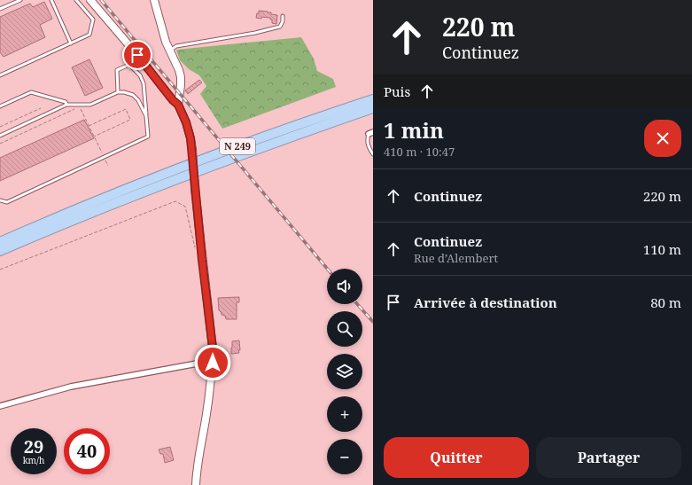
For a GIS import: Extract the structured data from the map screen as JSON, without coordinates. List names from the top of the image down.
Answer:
{
  "streets": {
    "highway": ["N 249"]
  },
  "page": {
    "turn": ["220 m", "Continuez"],
    "then": "Puis",
    "heading": ["1 min", "410 m · 10:47"],
    "list": [
      {
        "name": "Continuez",
        "value": "220 m"
      },
      {
        "name": "Continuez",
        "note": "Rue d’Alembert",
        "value": "110 m"
      },
      {
        "name": "Arrivée à destination",
        "value": "80 m"
      }
    ],
    "map_buttons": ["+", "−"],
    "speed": "29 km/h",
    "limit": "40",
    "buttons": ["Quitter", "Partager"]
  }
}
